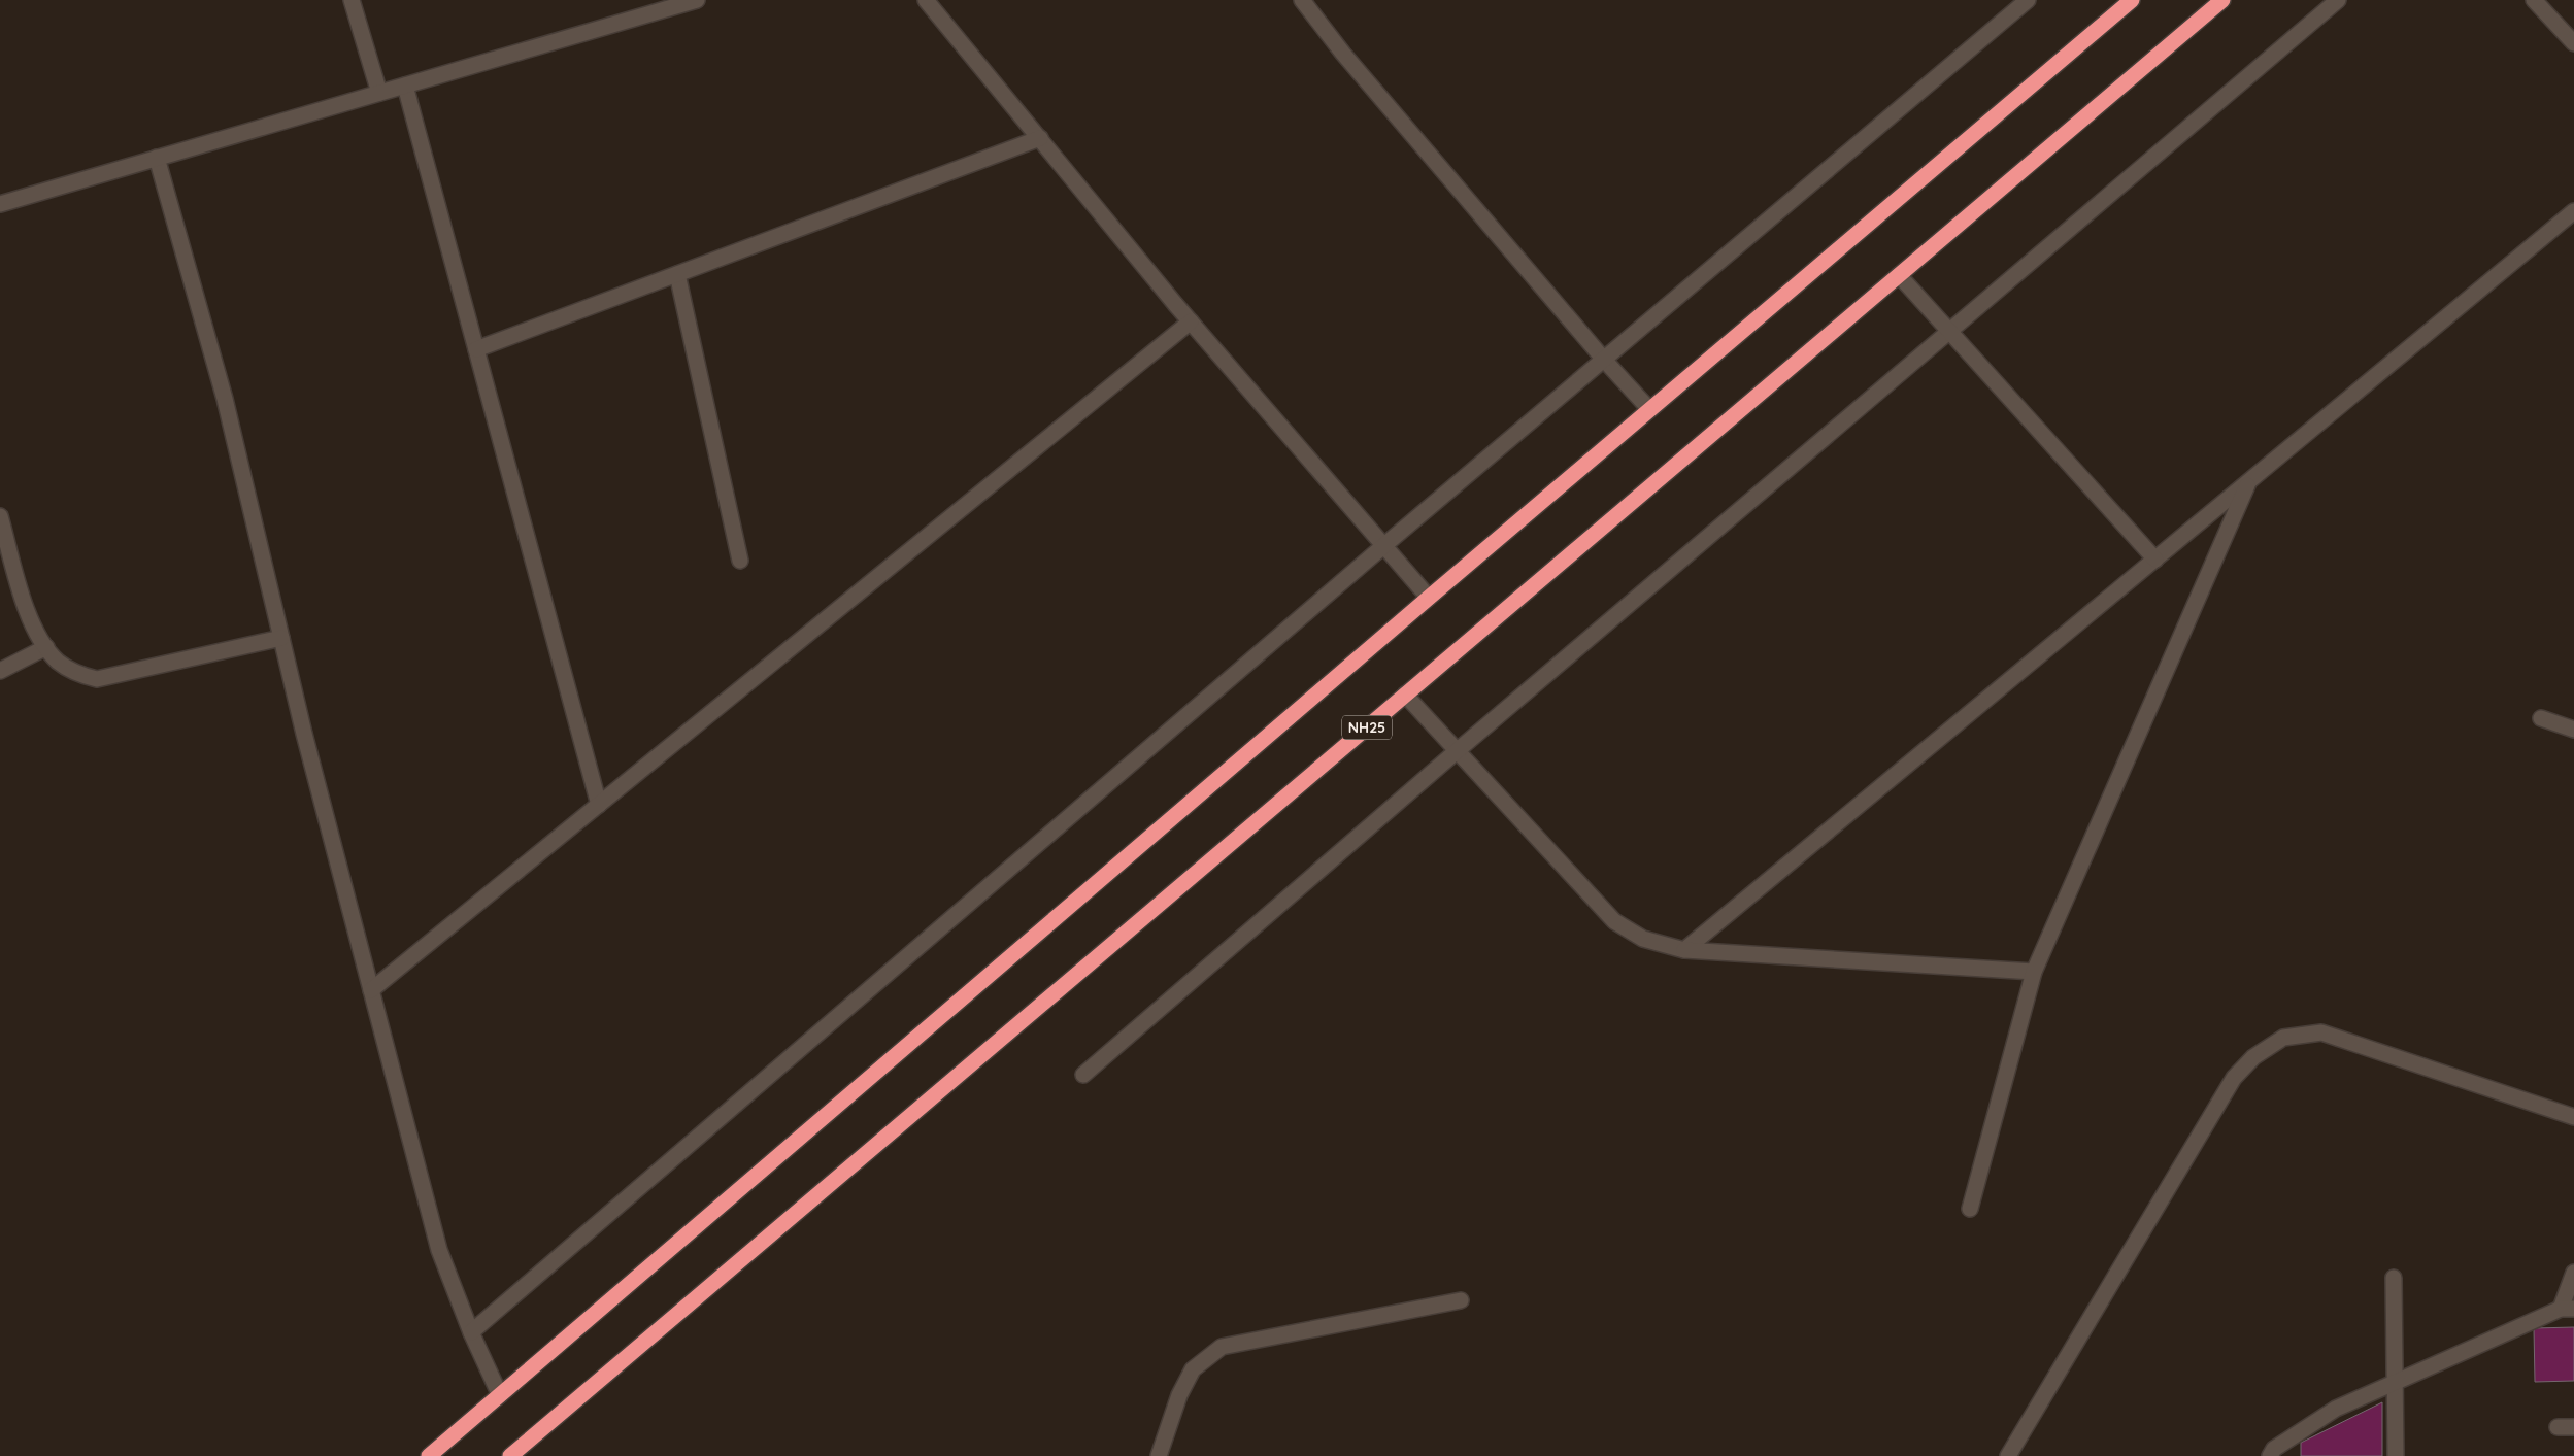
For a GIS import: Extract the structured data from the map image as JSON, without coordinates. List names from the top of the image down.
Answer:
{
  "streets": {
    "highway": ["NH25"]
  }
}
